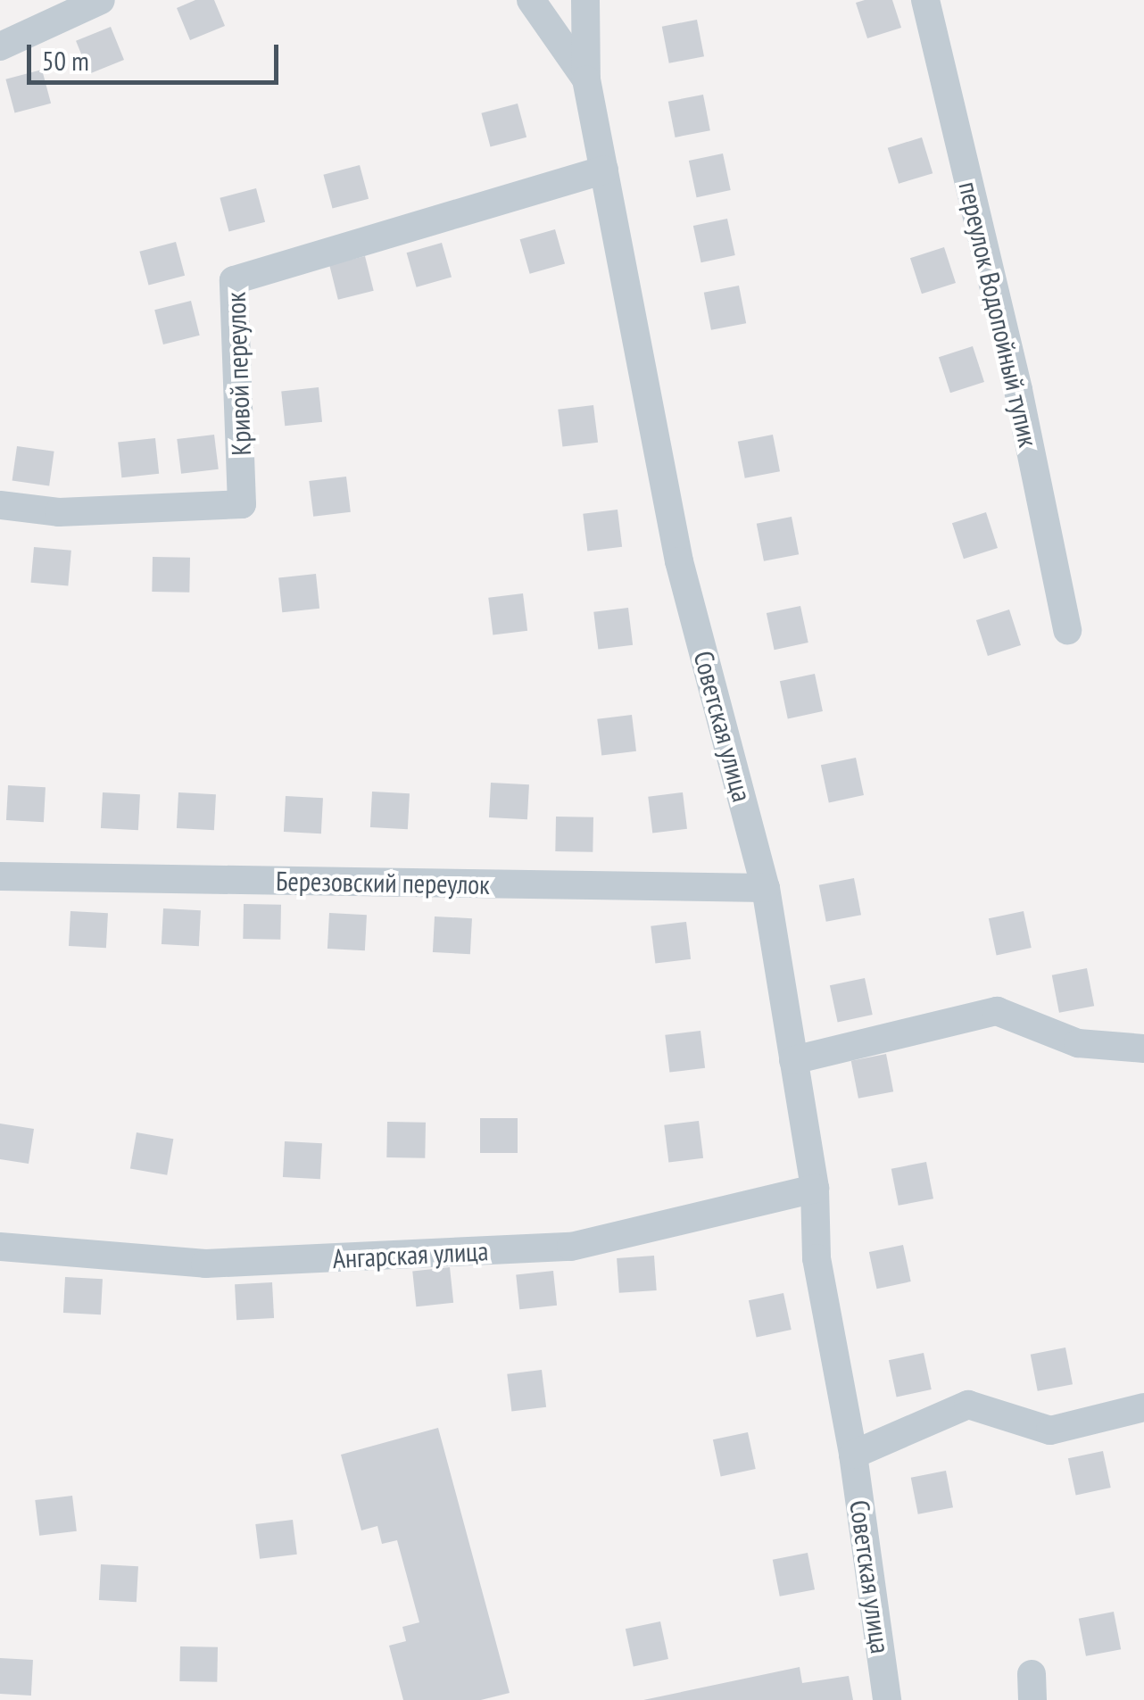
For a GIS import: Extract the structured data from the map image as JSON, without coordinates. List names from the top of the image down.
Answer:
{
  "streets": {
    "street": [
      "переулок Водопойный тупик",
      "Кривой переулок",
      "Советская улица",
      "Березовский переулок",
      "Ангарская улица"
    ]
  },
  "crossings": [
    ["Кривой переулок", "Советская улица"],
    ["Советская улица", "Березовский переулок"],
    ["Советская улица", "Ангарская улица"]
  ],
  "scale_bar": "50 m"
}
